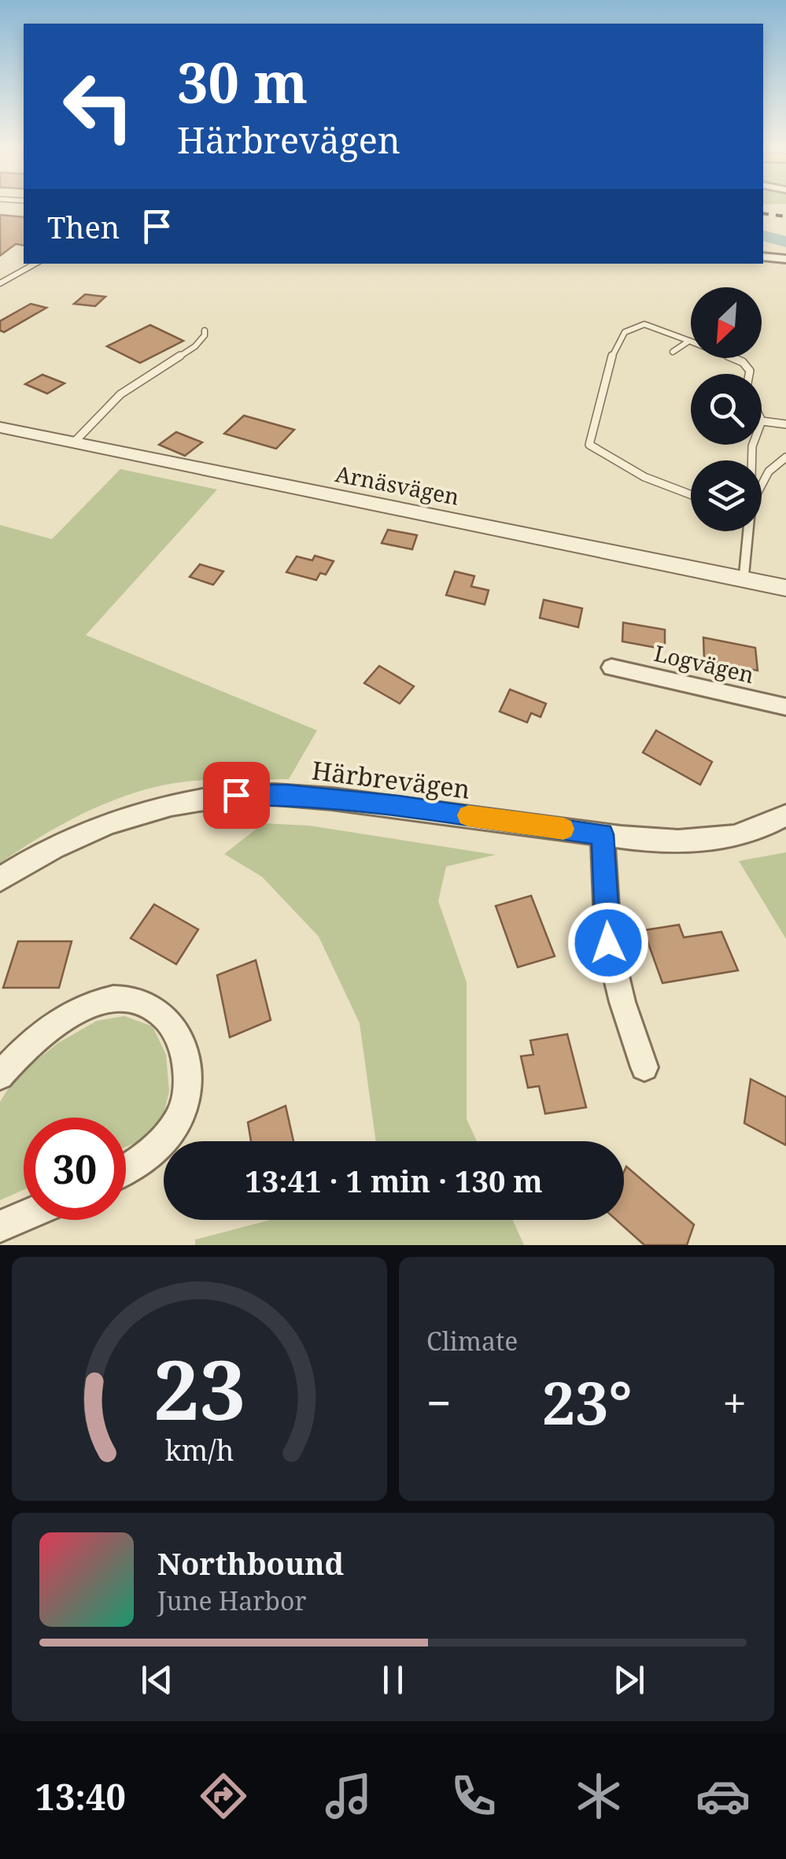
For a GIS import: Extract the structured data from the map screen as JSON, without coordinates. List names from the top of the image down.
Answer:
{
  "streets": {
    "street": ["Arnäsvägen", "Logvägen", "Härbrevägen"]
  },
  "north": "bottom left",
  "page": {
    "turn": ["30 m", "Härbrevägen"],
    "then": "Then",
    "limit": "30",
    "trip": "13:41 · 1 min · 130 m",
    "tile": "Climate",
    "heat": ["−", "23°", "+"],
    "song": ["Northbound", "June Harbor"],
    "tabs": "13:40",
    "gauge": ["23", "km/h"]
  }
}
